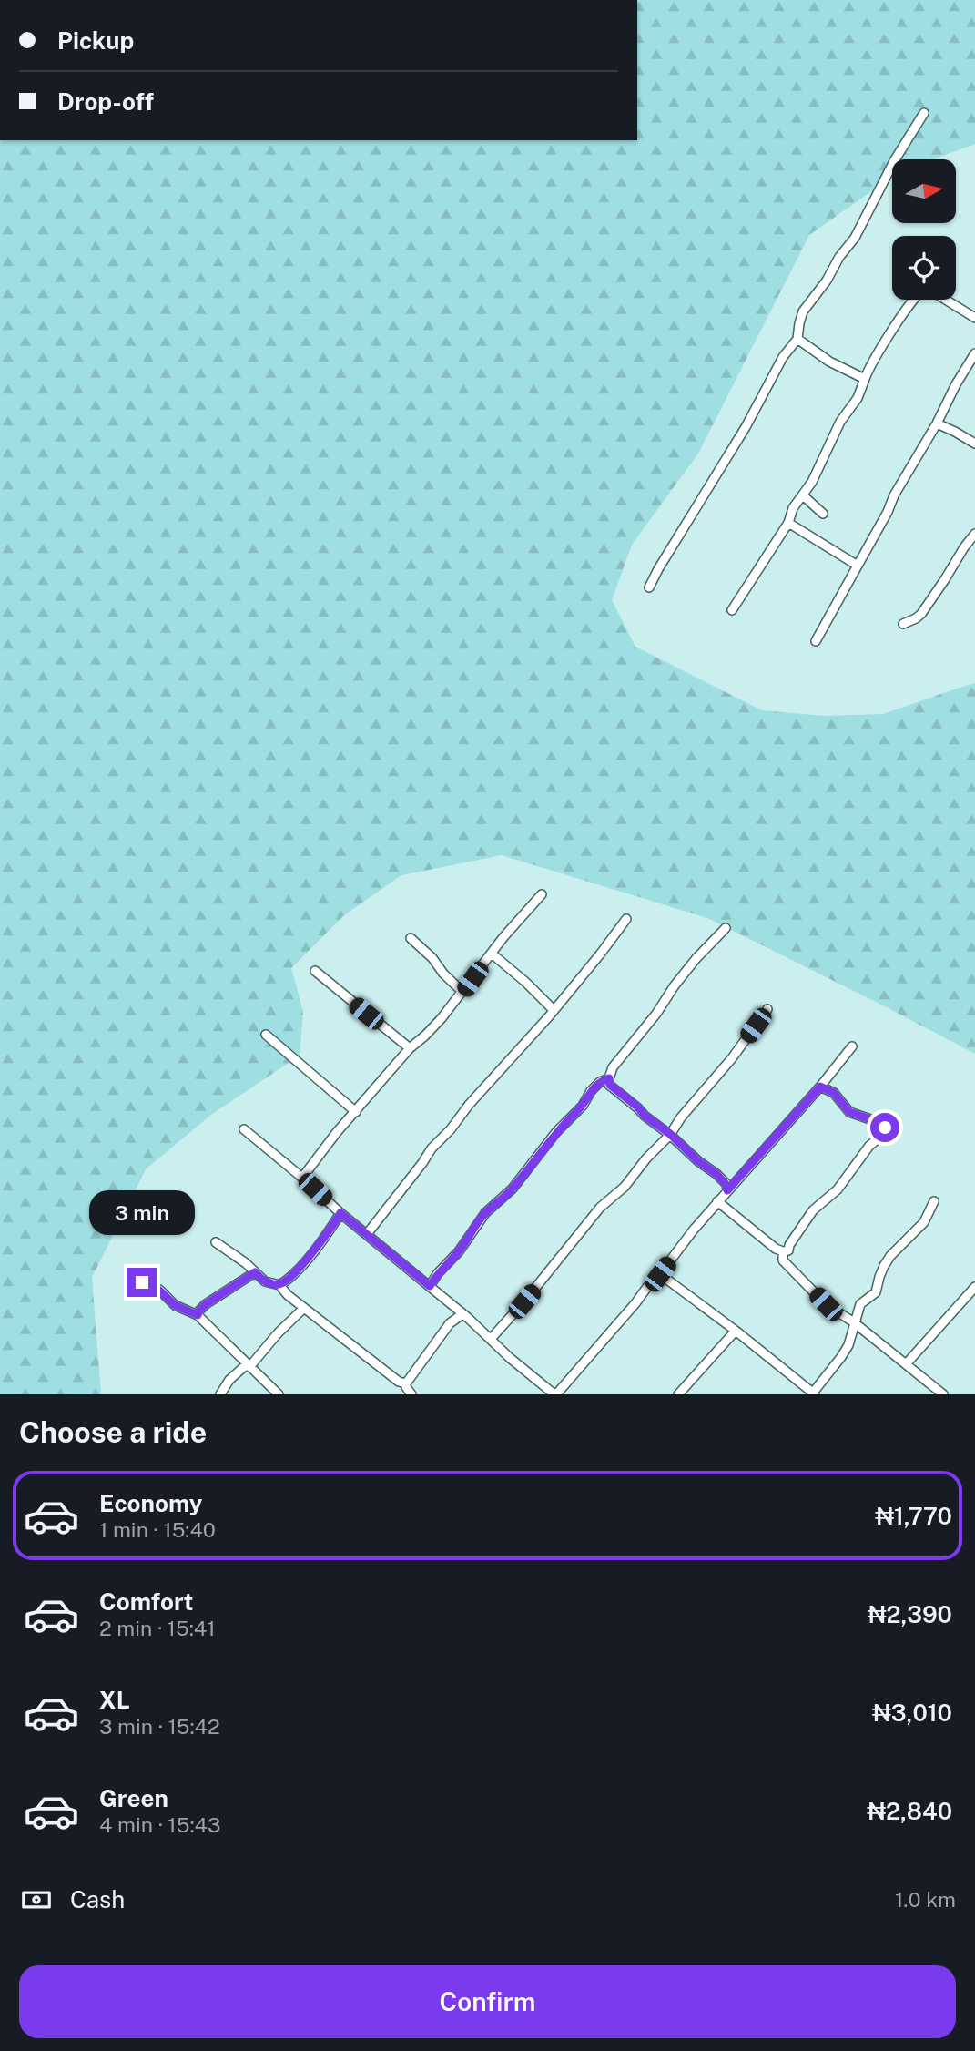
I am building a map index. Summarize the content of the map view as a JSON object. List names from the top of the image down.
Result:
{
  "north": "right",
  "page": {
    "banner": ["Pickup", "Drop-off"],
    "bubble": "3 min",
    "heading": "Choose a ride",
    "list": [
      {
        "name": "Economy",
        "note": "1 min · 15:40",
        "value": "₦1,770"
      },
      {
        "name": "Comfort",
        "note": "2 min · 15:41",
        "value": "₦2,390"
      },
      {
        "name": "XL",
        "note": "3 min · 15:42",
        "value": "₦3,010"
      },
      {
        "name": "Green",
        "note": "4 min · 15:43",
        "value": "₦2,840"
      }
    ],
    "pay": ["Cash", "1.0 km"],
    "buttons": "Confirm"
  }
}
